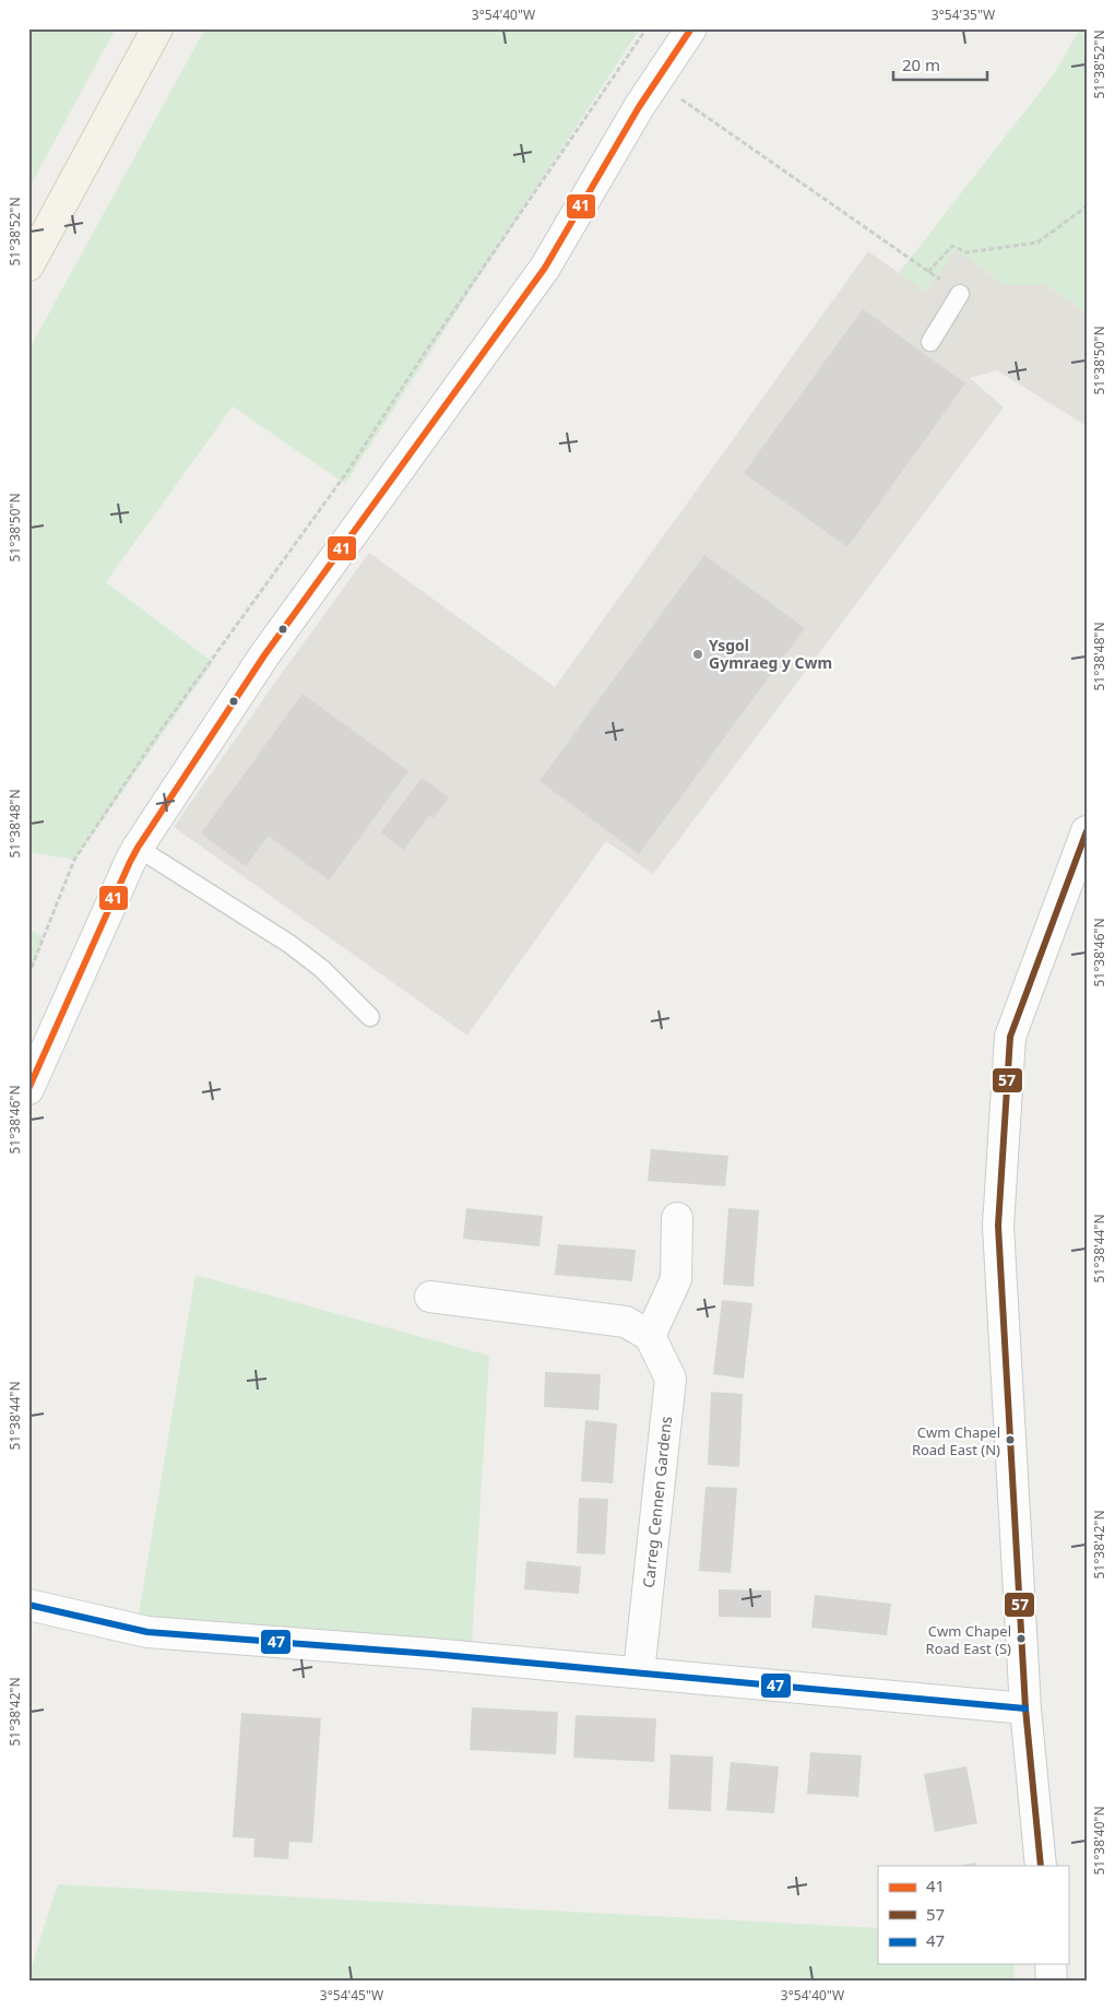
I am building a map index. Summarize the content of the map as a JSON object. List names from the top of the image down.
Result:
{
  "streets": {
    "street": ["Carreg Cennen Gardens"]
  },
  "places": ["Ysgol Gymraeg y Cwm", "Cwm Chapel Road East (N)", "Cwm Chapel Road East (S)"],
  "lines": ["transit line 41", "transit line 57", "transit line 47"],
  "legend": ["41", "57", "47"],
  "scale_bar": "20 m",
  "coordinates": [
    "3°54'40\"W",
    "3°54'35\"W",
    "51°38'52\"N",
    "51°38'50\"N",
    "51°38'48\"N",
    "51°38'46\"N",
    "51°38'44\"N",
    "51°38'42\"N",
    "51°38'40\"N",
    "3°54'45\"W"
  ]
}
